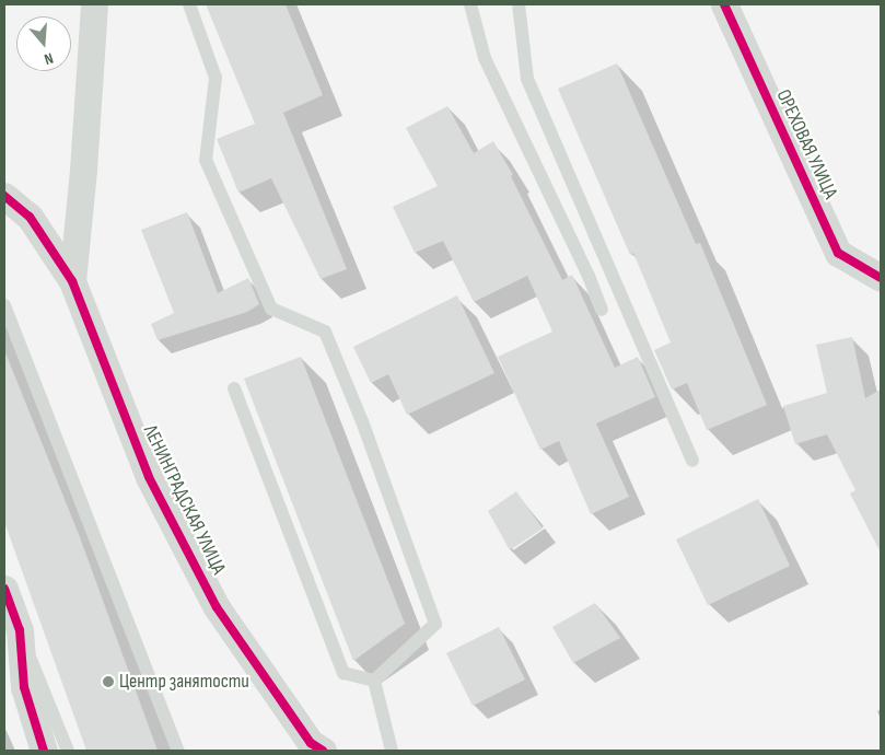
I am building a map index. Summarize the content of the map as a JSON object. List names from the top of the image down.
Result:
{
  "streets": {
    "street": ["ОРЕХОВАЯ УЛИЦА", "ЛЕНИНГРАДСКАЯ УЛИЦА"]
  },
  "places": ["Центр занятости"],
  "north": "bottom"
}
